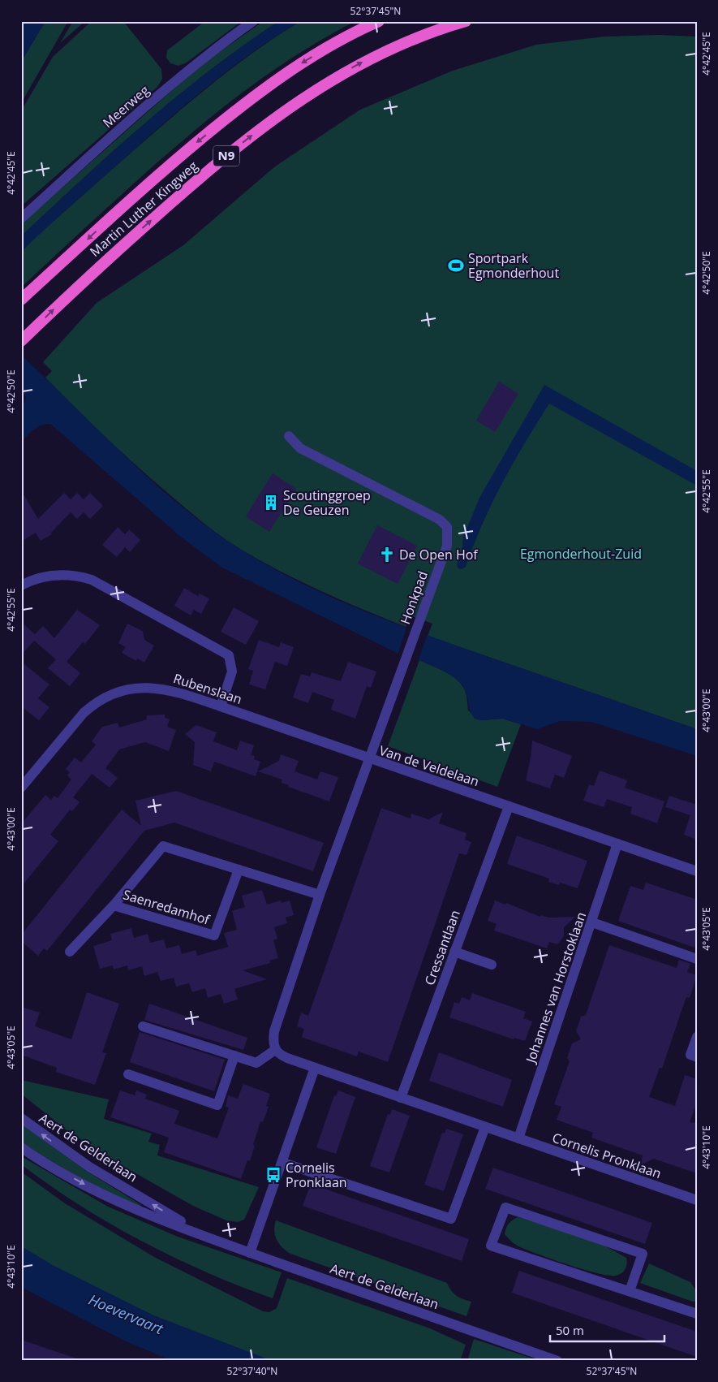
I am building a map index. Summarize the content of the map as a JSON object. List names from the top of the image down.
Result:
{
  "streets": {
    "highway": ["N9", "Martin Luther Kingweg"],
    "street": [
      "Meerweg",
      "Honkpad",
      "Rubenslaan",
      "Van de Veldelaan",
      "Saenredamhof",
      "Cressantlaan",
      "Johannes van Horstoklaan",
      "Aert de Gelderlaan",
      "Cornelis Pronklaan"
    ]
  },
  "crossings": [
    ["Honkpad", "Rubenslaan"],
    ["Honkpad", "Van de Veldelaan"],
    ["Rubenslaan", "Van de Veldelaan"],
    ["Van de Veldelaan", "Saenredamhof"],
    ["Van de Veldelaan", "Cressantlaan"],
    ["Van de Veldelaan", "Johannes van Horstoklaan"],
    ["Cressantlaan", "Cornelis Pronklaan"],
    ["Johannes van Horstoklaan", "Cornelis Pronklaan"]
  ],
  "water": ["Hoevervaart"],
  "parks": ["Egmonderhout-Zuid"],
  "places": {
    "sports": ["Sportpark Egmonderhout"],
    "building": ["Scoutinggroep De Geuzen"],
    "church": ["De Open Hof"],
    "bus stop": ["Cornelis Pronklaan"]
  },
  "scale_bar": "50 m",
  "coordinates": [
    "52°37'45\"N",
    "4°42'45\"E",
    "4°42'50\"E",
    "4°42'55\"E",
    "4°43'00\"E",
    "4°43'05\"E",
    "4°43'10\"E",
    "52°37'40\"N"
  ]
}
